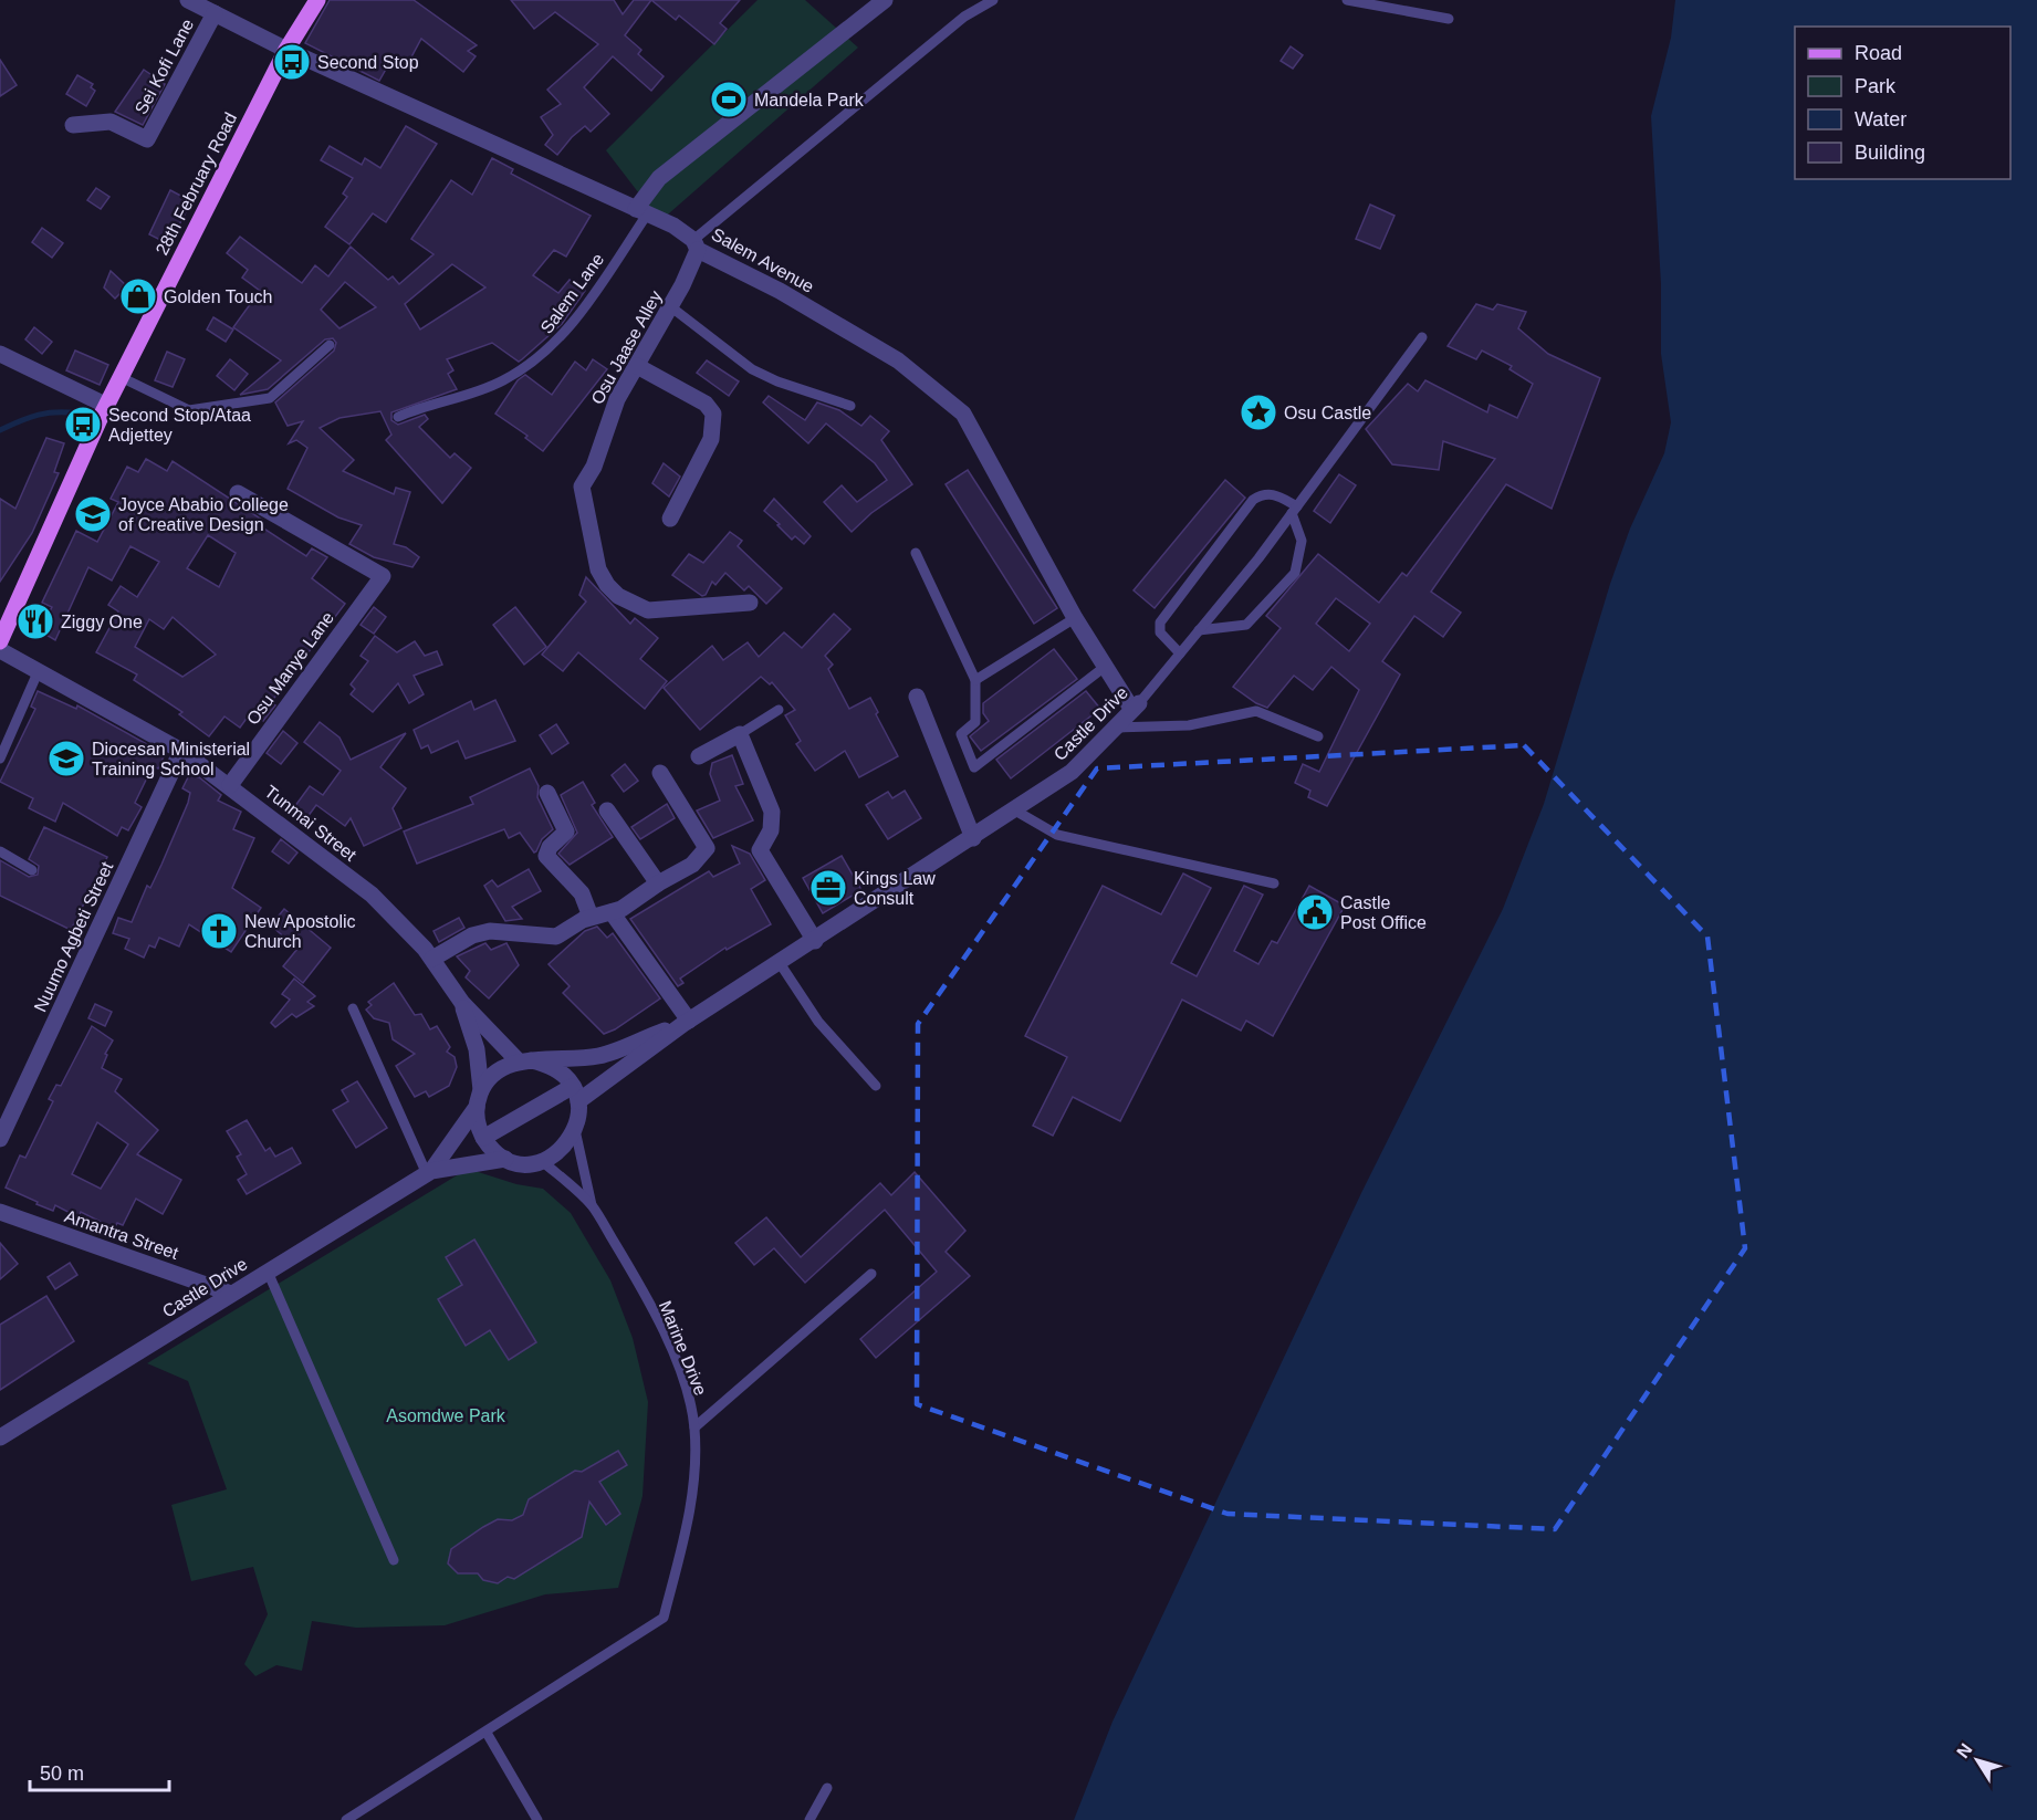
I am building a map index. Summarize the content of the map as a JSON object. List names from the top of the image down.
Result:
{
  "streets": {
    "main road": ["28th February Road"],
    "street": [
      "Sei Kofi Lane",
      "Salem Avenue",
      "Osu Jaase Alley",
      "Osu Manye Lane",
      "Castle Drive",
      "Tunmai Street",
      "Nuumo Agbeti Street",
      "Amantra Street"
    ],
    "lane": ["Salem Lane", "Marine Drive"]
  },
  "crossings": [
    ["Sei Kofi Lane", "Salem Avenue"],
    ["28th February Road", "Salem Avenue"],
    ["Salem Avenue", "Salem Lane"],
    ["Salem Avenue", "Osu Jaase Alley"],
    ["Salem Avenue", "Castle Drive"],
    ["Osu Manye Lane", "Tunmai Street"],
    ["Castle Drive", "Tunmai Street"],
    ["Castle Drive", "Amantra Street"],
    ["Castle Drive", "Marine Drive"],
    ["Tunmai Street", "Nuumo Agbeti Street"]
  ],
  "parks": ["Asomdwe Park"],
  "places": {
    "bus stop": ["Second Stop", "Second Stop/Ataa Adjettey"],
    "sports": ["Mandela Park"],
    "shop": ["Golden Touch"],
    "place": ["Osu Castle"],
    "school or university": ["Joyce Ababio College of Creative Design", "Diocesan Ministerial Training School"],
    "restaurant": ["Ziggy One"],
    "office": ["Kings Law Consult"],
    "public building": ["Castle Post Office"],
    "church": ["New Apostolic Church"]
  },
  "legend": [
    "Road",
    "Park",
    "Water",
    "Building"
  ],
  "scale_bar": "50 m",
  "north": "top left"
}
